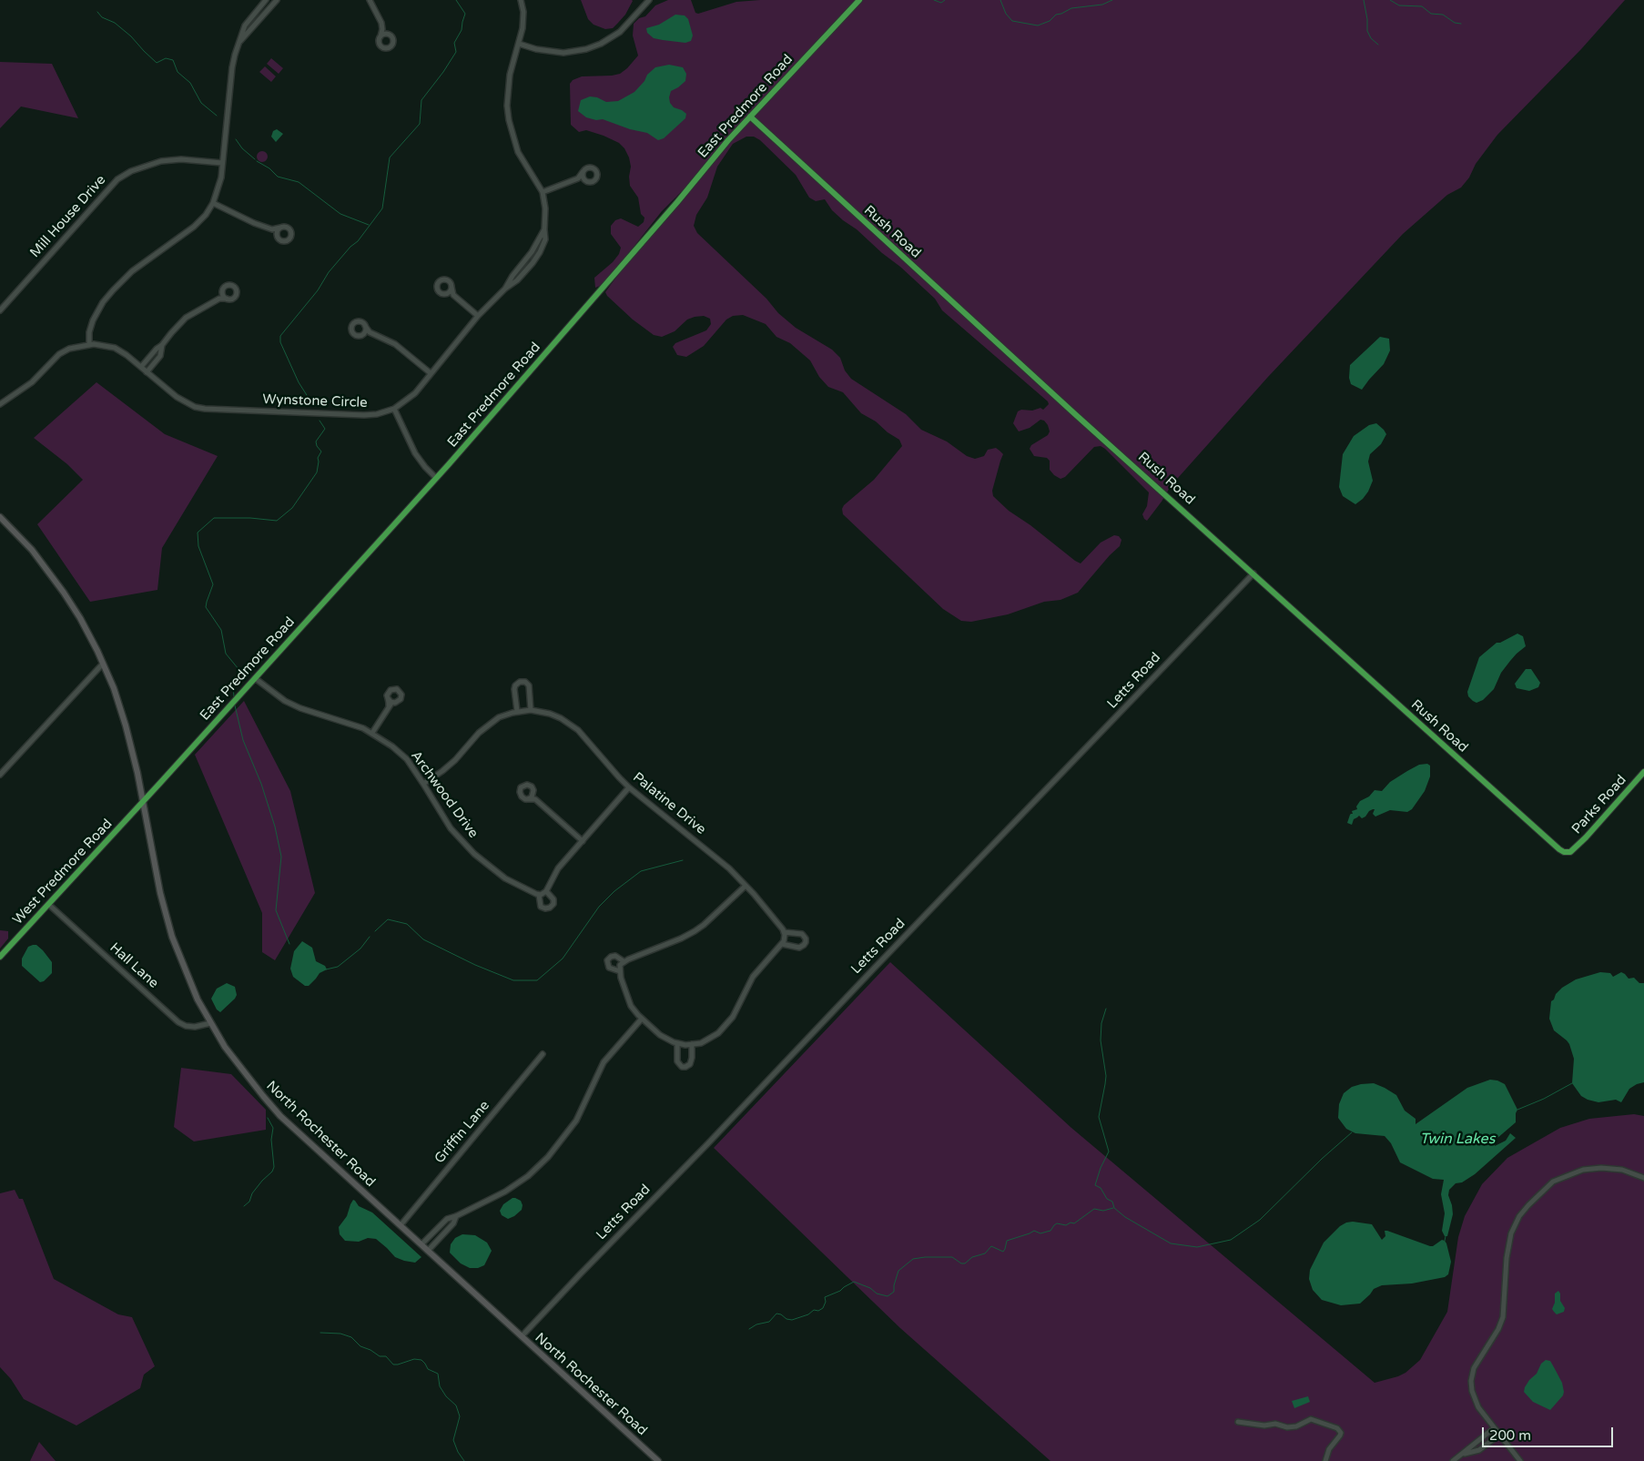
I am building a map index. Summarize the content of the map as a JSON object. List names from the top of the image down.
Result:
{
  "streets": {
    "main road": ["North Rochester Road"],
    "street": [
      "East Predmore Road",
      "Mill House Drive",
      "Rush Road",
      "Wynstone Circle",
      "Letts Road",
      "Archwood Drive",
      "Palatine Drive",
      "Parks Road",
      "West Predmore Road",
      "Hall Lane",
      "Griffin Lane"
    ]
  },
  "crossings": [
    ["East Predmore Road", "Rush Road"],
    ["East Predmore Road", "Archwood Drive"],
    ["East Predmore Road", "West Predmore Road"],
    ["East Predmore Road", "North Rochester Road"],
    ["Rush Road", "Letts Road"],
    ["Rush Road", "Parks Road"],
    ["Letts Road", "North Rochester Road"],
    ["Archwood Drive", "Palatine Drive"],
    ["West Predmore Road", "Hall Lane"],
    ["West Predmore Road", "North Rochester Road"],
    ["Hall Lane", "North Rochester Road"],
    ["Griffin Lane", "North Rochester Road"]
  ],
  "water": ["Twin Lakes"],
  "scale_bar": "200 m"
}
